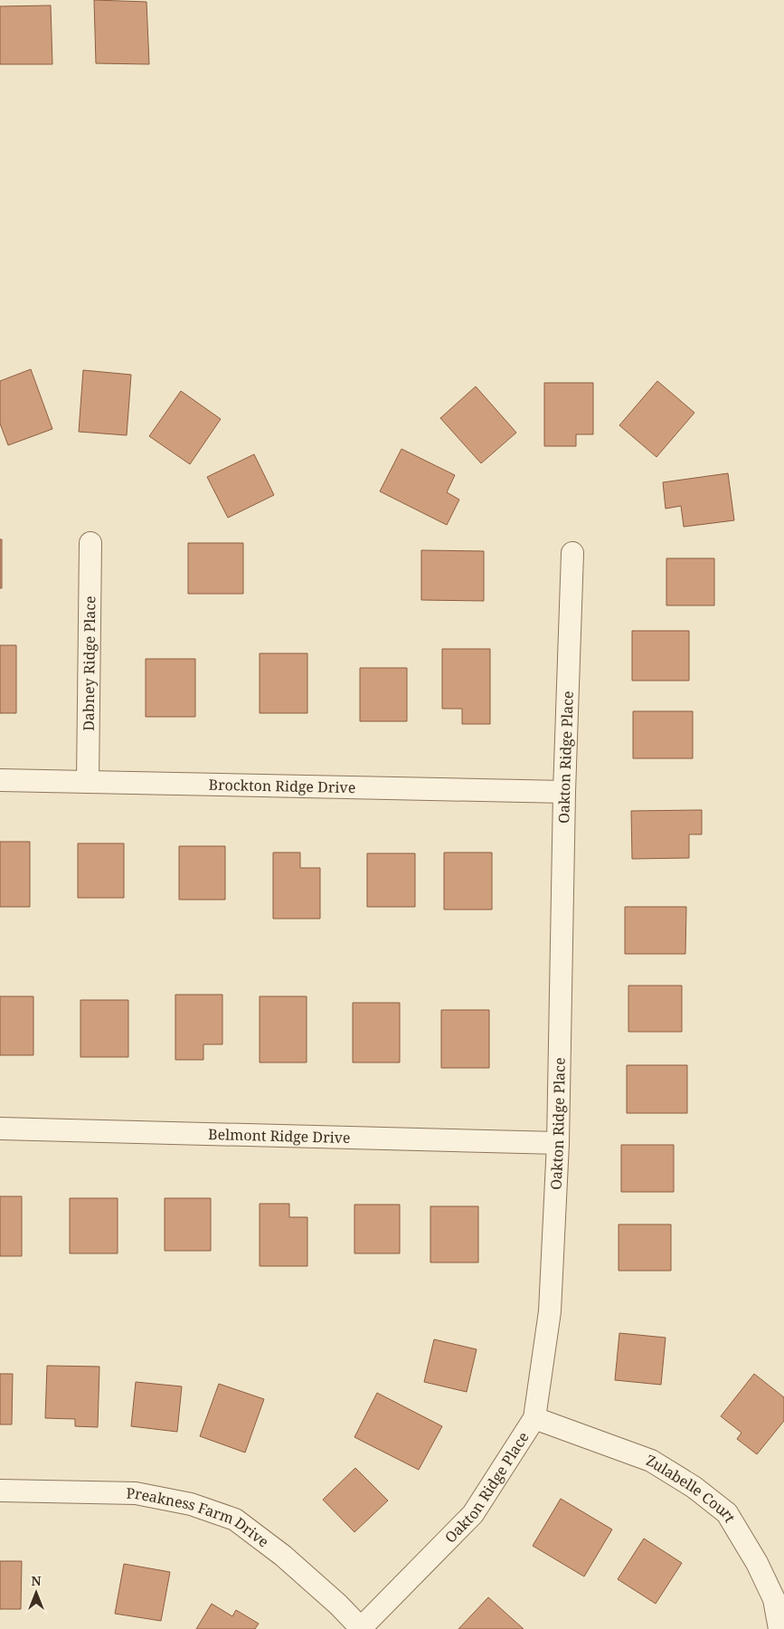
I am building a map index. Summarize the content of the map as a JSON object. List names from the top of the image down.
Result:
{
  "streets": {
    "street": [
      "Dabney Ridge Place",
      "Oakton Ridge Place",
      "Brockton Ridge Drive",
      "Belmont Ridge Drive",
      "Zulabelle Court",
      "Preakness Farm Drive"
    ]
  },
  "crossings": [
    ["Dabney Ridge Place", "Brockton Ridge Drive"],
    ["Oakton Ridge Place", "Brockton Ridge Drive"],
    ["Oakton Ridge Place", "Belmont Ridge Drive"],
    ["Oakton Ridge Place", "Zulabelle Court"],
    ["Oakton Ridge Place", "Preakness Farm Drive"]
  ],
  "north": "top"
}
